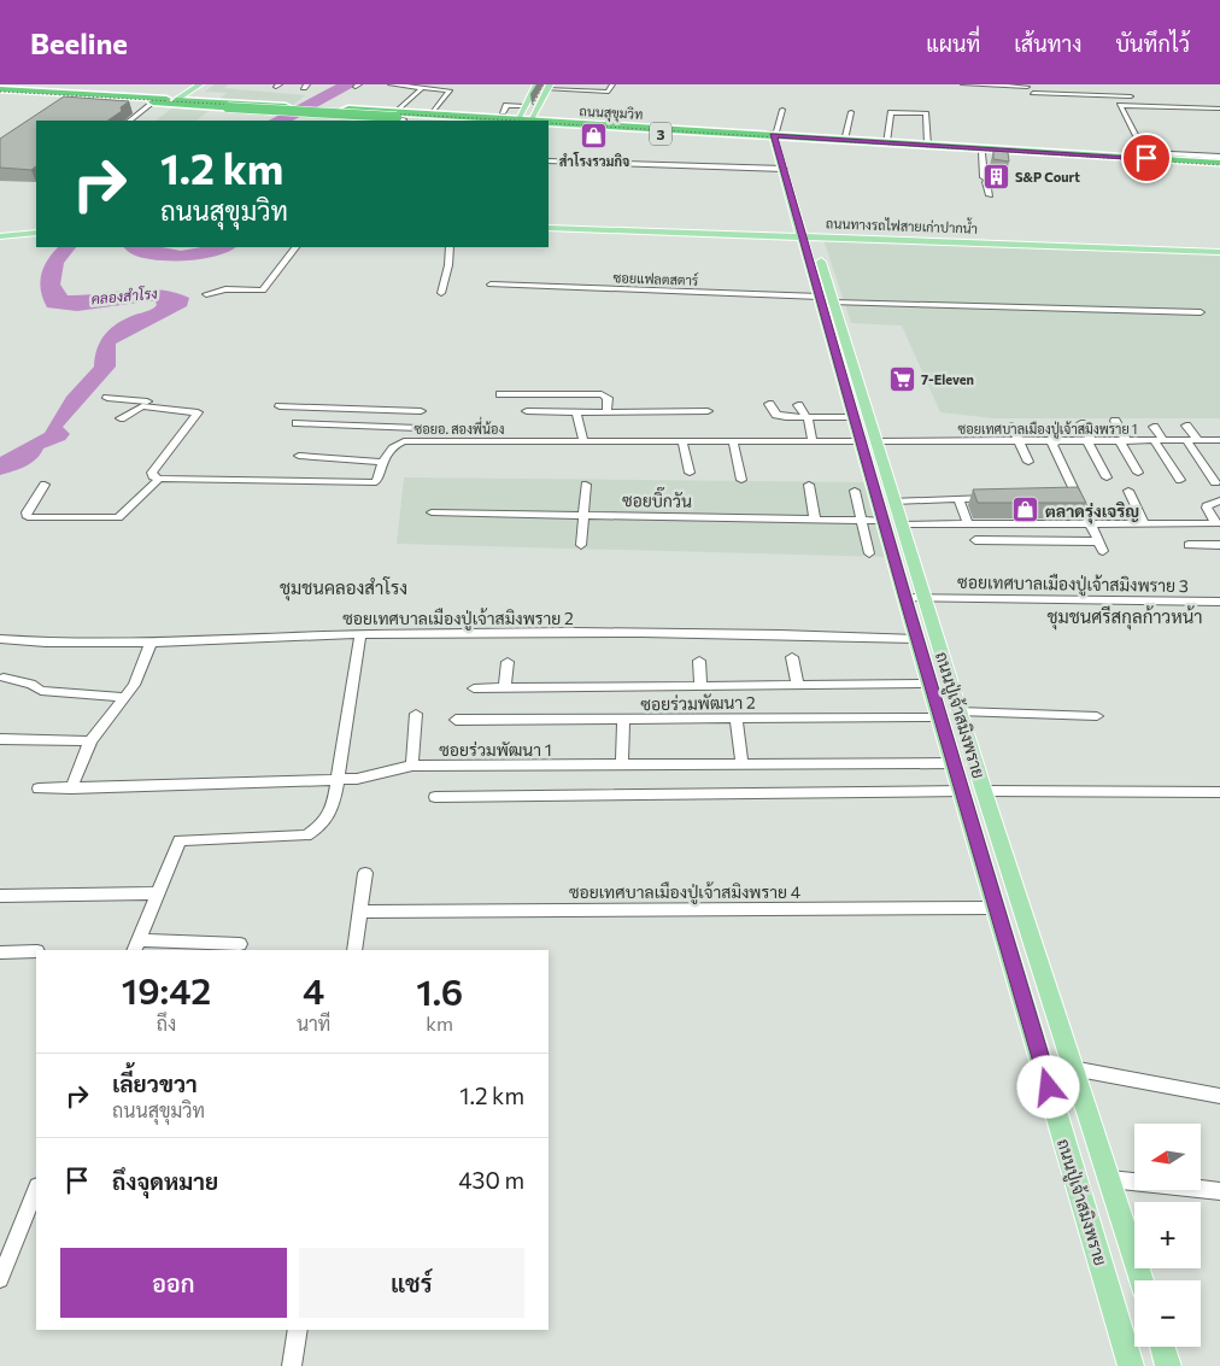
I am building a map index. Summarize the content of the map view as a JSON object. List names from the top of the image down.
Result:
{
  "streets": {
    "highway": ["ถนนสุขุมวิท", "3"],
    "main road": ["ถนนทางรถไฟสายเก่าปากน้ำ", "ถนนปู่เจ้าสมิงพราย"],
    "street": [
      "ซอยแฟลตสตาร์",
      "ซอยอ. สองพี่น้อง",
      "ซอยเทศบาลเมืองปู่เจ้าสมิงพราย 1",
      "ซอยบิ๊กวัน",
      "ซอยเทศบาลเมืองปู่เจ้าสมิงพราย 3",
      "ซอยเทศบาลเมืองปู่เจ้าสมิงพราย 2",
      "ซอยร่วมพัฒนา 2",
      "ซอยร่วมพัฒนา 1",
      "ซอยเทศบาลเมืองปู่เจ้าสมิงพราย 4"
    ]
  },
  "crossings": [
    ["ถนนสุขุมวิท", "ถนนปู่เจ้าสมิงพราย"],
    ["ถนนทางรถไฟสายเก่าปากน้ำ", "ถนนปู่เจ้าสมิงพราย"],
    ["ซอยแฟลตสตาร์", "ถนนปู่เจ้าสมิงพราย"],
    ["ซอยอ. สองพี่น้อง", "ซอยเทศบาลเมืองปู่เจ้าสมิงพราย 1"],
    ["ซอยอ. สองพี่น้อง", "ถนนปู่เจ้าสมิงพราย"],
    ["ซอยเทศบาลเมืองปู่เจ้าสมิงพราย 1", "ถนนปู่เจ้าสมิงพราย"],
    ["ซอยบิ๊กวัน", "ถนนปู่เจ้าสมิงพราย"],
    ["ซอยเทศบาลเมืองปู่เจ้าสมิงพราย 3", "ถนนปู่เจ้าสมิงพราย"],
    ["ซอยเทศบาลเมืองปู่เจ้าสมิงพราย 2", "ถนนปู่เจ้าสมิงพราย"],
    ["ซอยร่วมพัฒนา 2", "ถนนปู่เจ้าสมิงพราย"],
    ["ถนนปู่เจ้าสมิงพราย", "ซอยร่วมพัฒนา 1"],
    ["ถนนปู่เจ้าสมิงพราย", "ซอยเทศบาลเมืองปู่เจ้าสมิงพราย 4"]
  ],
  "districts": ["ชุมชนคลองสำโรง", "ชุมชนศรีสกุลก้าวหน้า"],
  "water": ["คลองสำโรง"],
  "places": {
    "shop": ["สำโรงรวมกิจ", "ตลาดรุ่งเจริญ"],
    "building": ["S&P Court"],
    "supermarket": ["7-Eleven"]
  },
  "north": "left",
  "page": {
    "header": "Beeline",
    "nav": ["แผนที่", "เส้นทาง", "บันทึกไว้"],
    "turn": ["1.2 km", "ถนนสุขุมวิท"],
    "eta": [
      "19:42",
      "ถึง",
      "4",
      "นาที",
      "1.6",
      "km"
    ],
    "list": [
      {
        "name": "เลี้ยวขวา",
        "note": "ถนนสุขุมวิท",
        "value": "1.2 km"
      },
      {
        "name": "ถึงจุดหมาย",
        "value": "430 m"
      }
    ],
    "map_buttons": ["+", "−"],
    "buttons": ["ออก", "แชร์"]
  }
}
